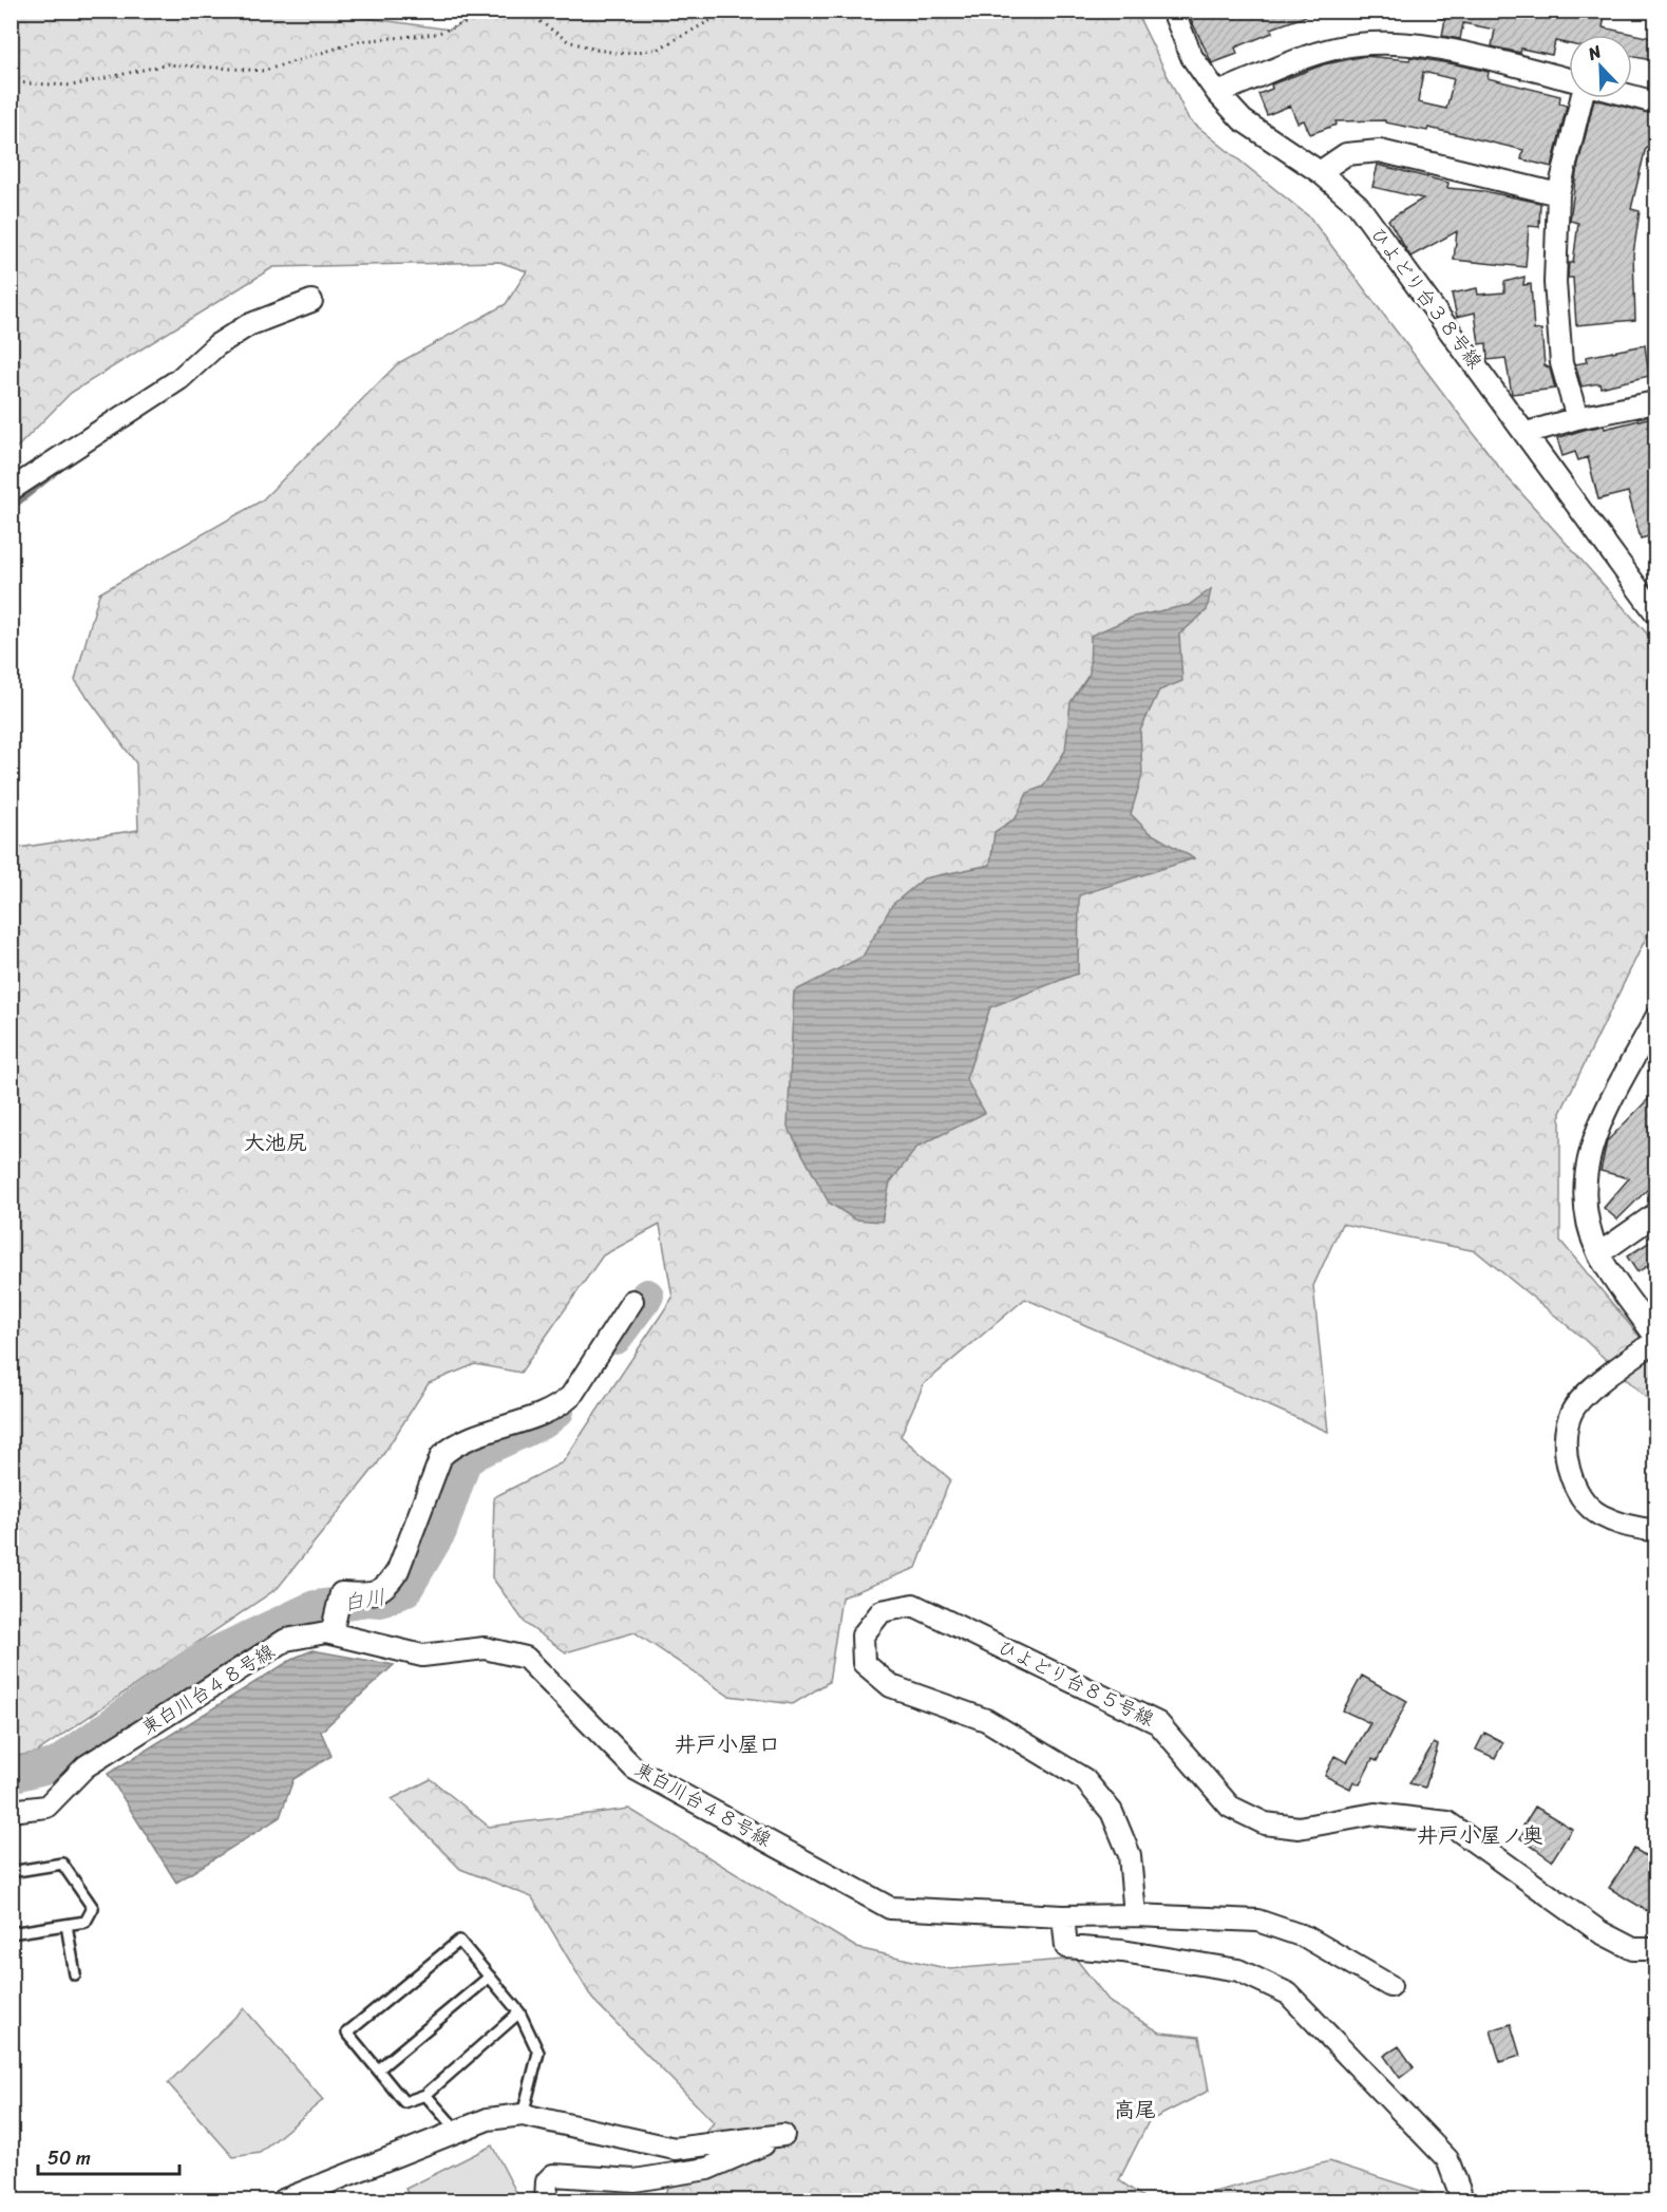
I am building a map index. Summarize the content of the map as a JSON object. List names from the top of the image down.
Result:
{
  "streets": {
    "street": ["ひよどり台３８号線", "ひよどり台８５号線", "東白川台４８号線"]
  },
  "crossings": [
    ["ひよどり台８５号線", "東白川台４８号線"]
  ],
  "districts": [
    "大池尻",
    "井戸小屋口",
    "井戸小屋ノ奥",
    "高尾"
  ],
  "water": ["白川"],
  "scale_bar": "50 m",
  "north": "top left"
}
